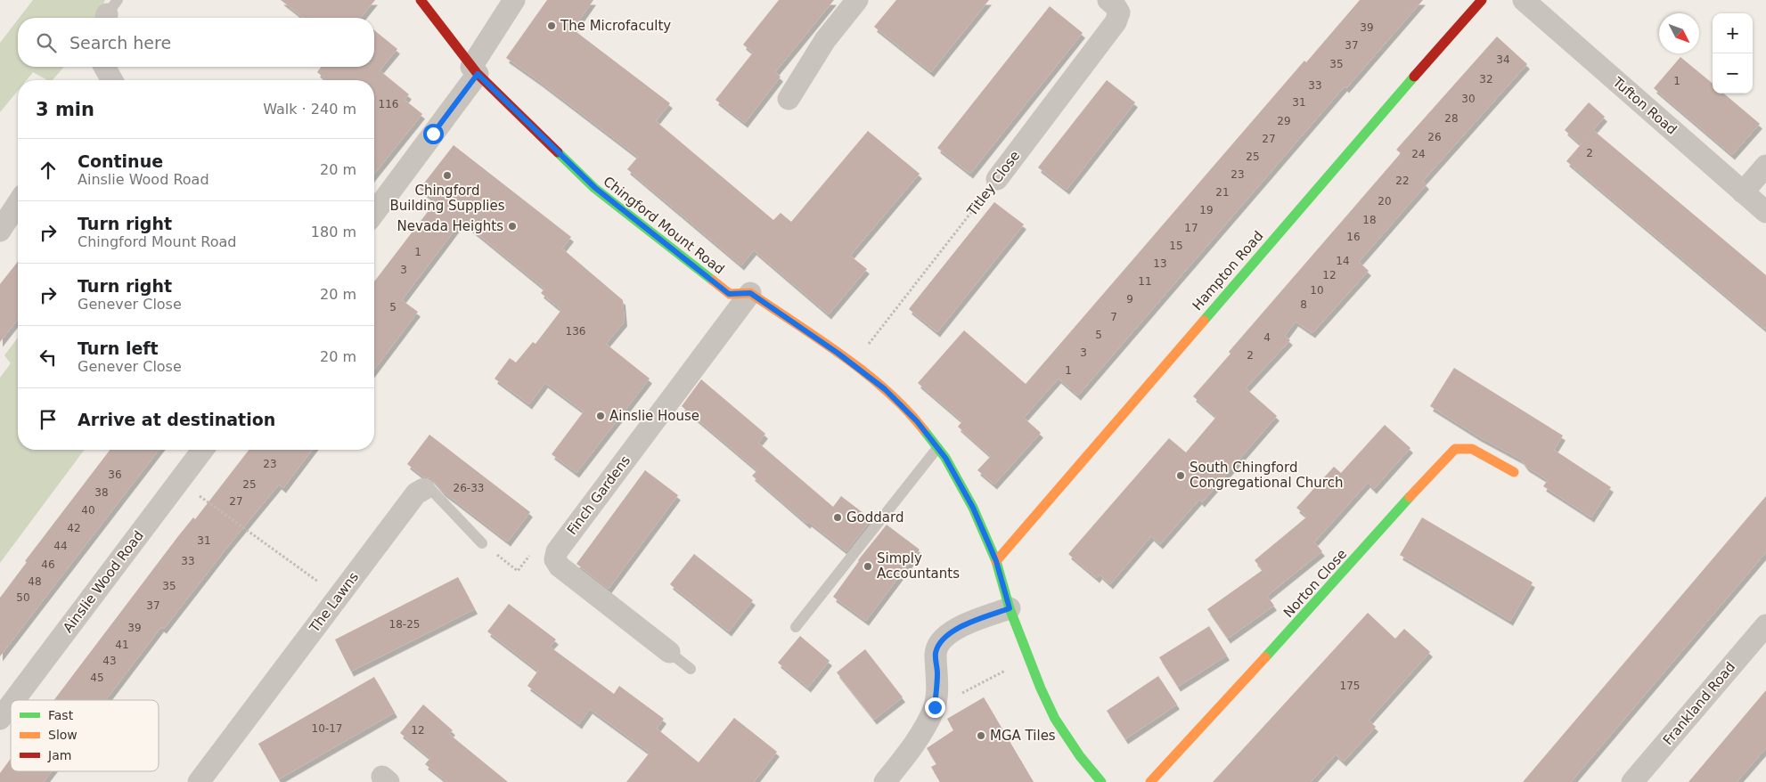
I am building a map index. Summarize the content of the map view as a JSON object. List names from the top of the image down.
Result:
{
  "streets": {
    "street": [
      "Tufton Road",
      "Titley Close",
      "Chingford Mount Road",
      "Hampton Road",
      "Finch Gardens",
      "Ainslie Wood Road",
      "Norton Close",
      "The Lawns",
      "Frankland Road"
    ]
  },
  "crossings": [
    ["Chingford Mount Road", "Finch Gardens"]
  ],
  "places": [
    "The Microfaculty",
    "Chingford Building Supplies",
    "Nevada Heights",
    "Ainslie House",
    "South Chingford Congregational Church",
    "Goddard",
    "Simply Accountants",
    "MGA Tiles"
  ],
  "house_numbers": [
    "39",
    "37",
    "34",
    "35",
    "32",
    "1",
    "33",
    "30",
    "31",
    "116",
    "28",
    "29",
    "26",
    "27",
    "2",
    "24",
    "25",
    "23",
    "22",
    "21",
    "20",
    "19",
    "18",
    "17",
    "16",
    "15",
    "1",
    "14",
    "13",
    "3",
    "12",
    "11",
    "10",
    "9",
    "8",
    "5",
    "7",
    "136",
    "5",
    "4",
    "3",
    "2",
    "1",
    "23",
    "36",
    "25",
    "26-33",
    "38",
    "27",
    "40",
    "42",
    "31",
    "44",
    "33",
    "46",
    "48",
    "35",
    "50",
    "37",
    "18-25",
    "39",
    "41",
    "43",
    "45",
    "175",
    "10-17",
    "12"
  ],
  "legend": ["Fast", "Slow", "Jam"],
  "north": "bottom right",
  "page": {
    "map_buttons": ["+", "−"],
    "search": "Search here",
    "heading": ["3 min", "Walk · 240 m"],
    "list": [
      ["Continue", "Ainslie Wood Road", "20 m"],
      ["Turn right", "Chingford Mount Road", "180 m"],
      ["Turn right", "Genever Close", "20 m"],
      ["Turn left", "Genever Close", "20 m"],
      "Arrive at destination"
    ]
  }
}
